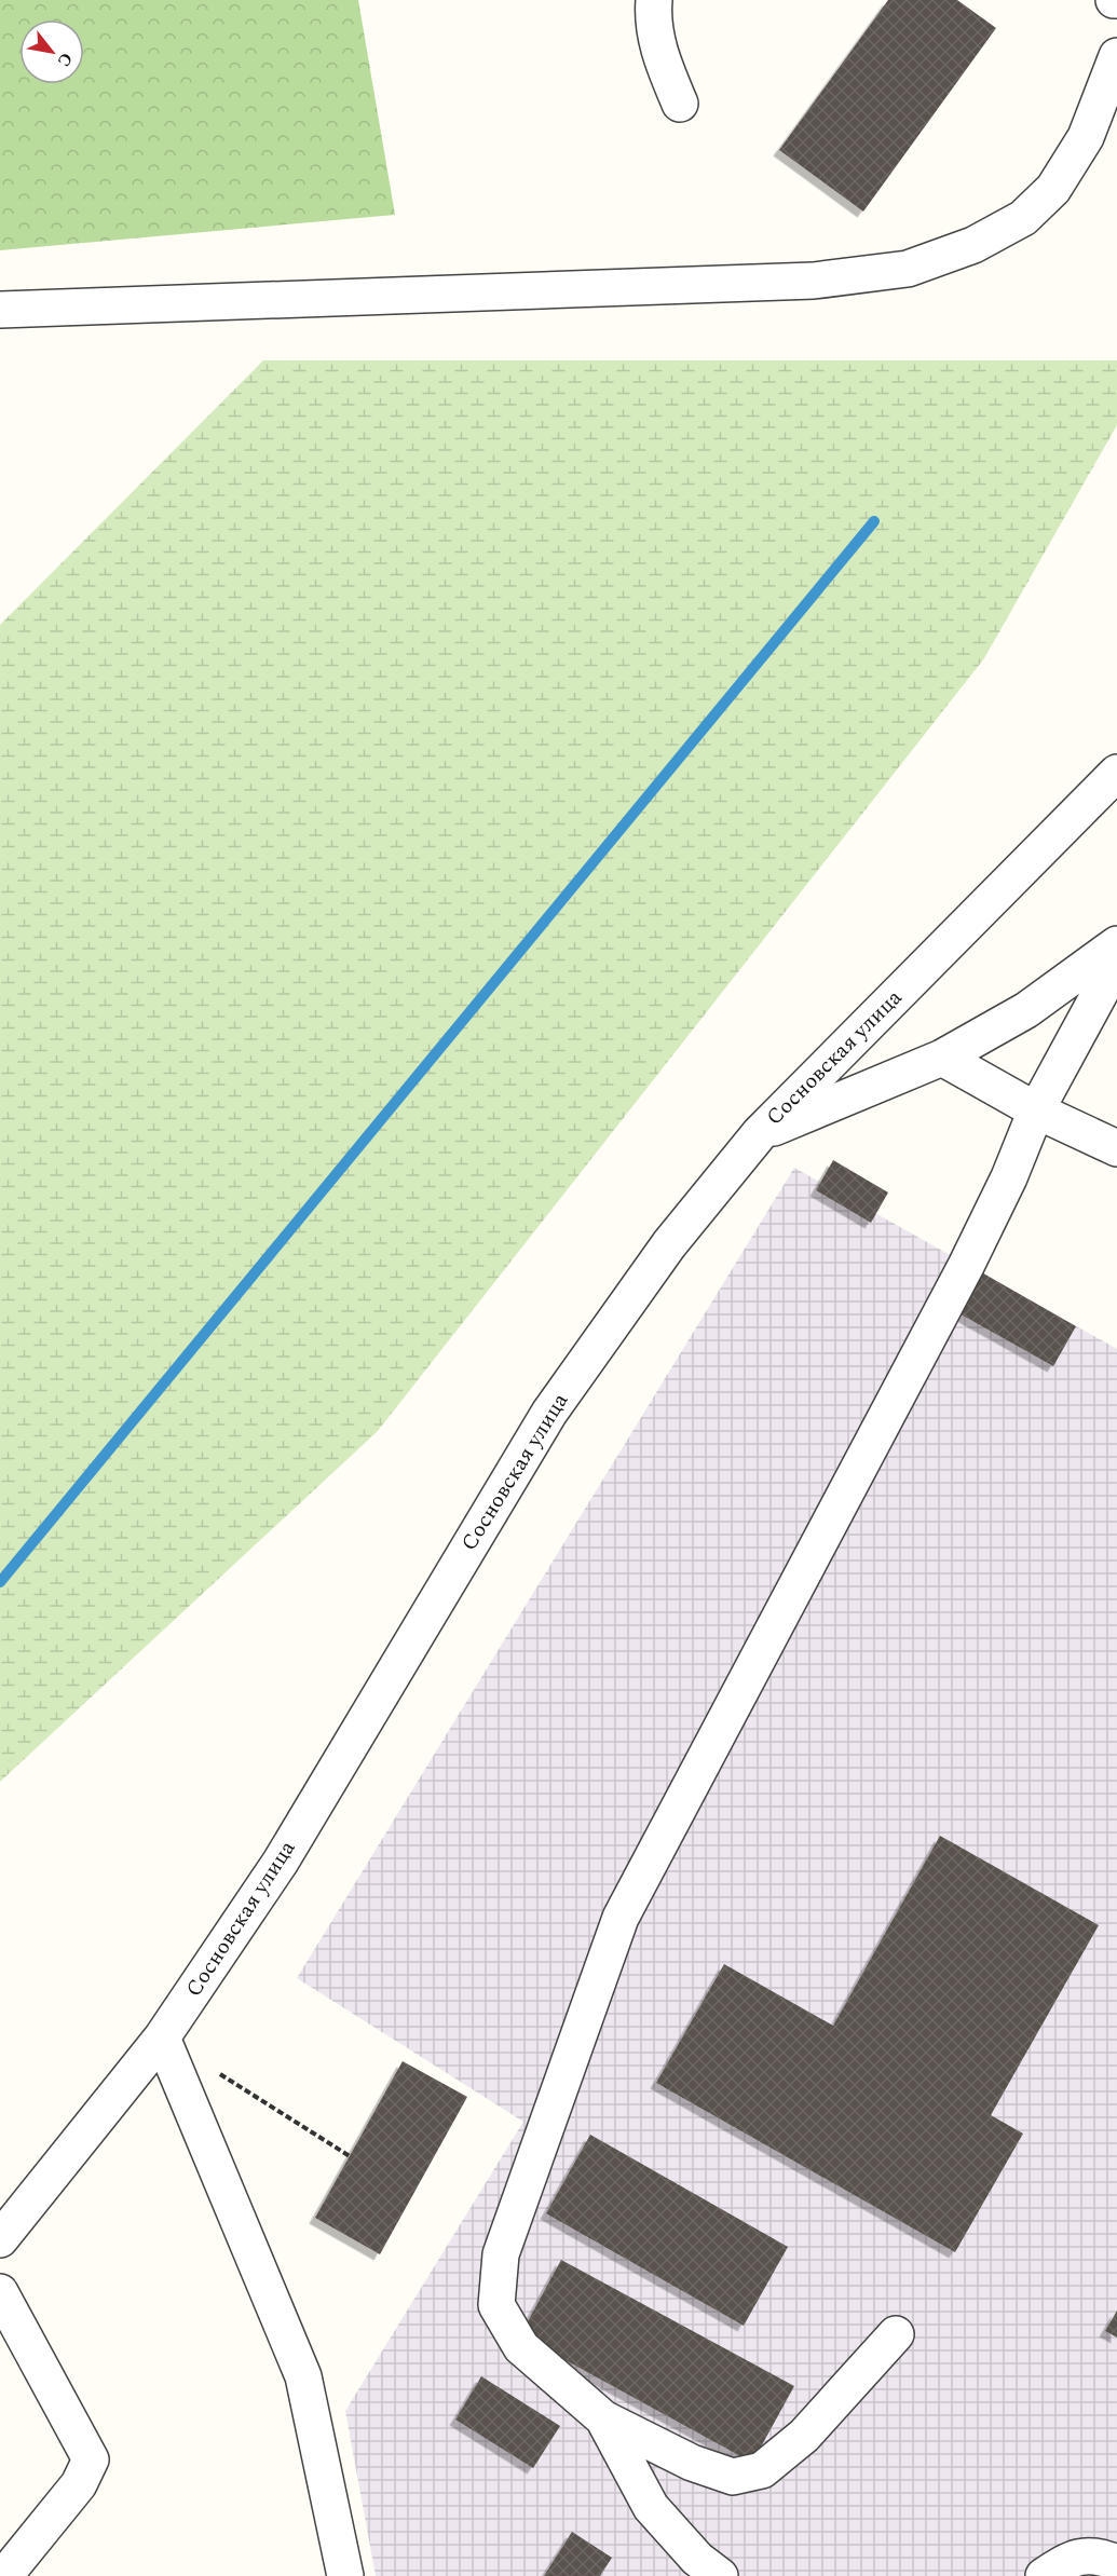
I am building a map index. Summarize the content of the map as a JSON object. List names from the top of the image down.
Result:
{
  "streets": {
    "street": ["Сосновская улица"]
  },
  "north": "bottom right"
}
